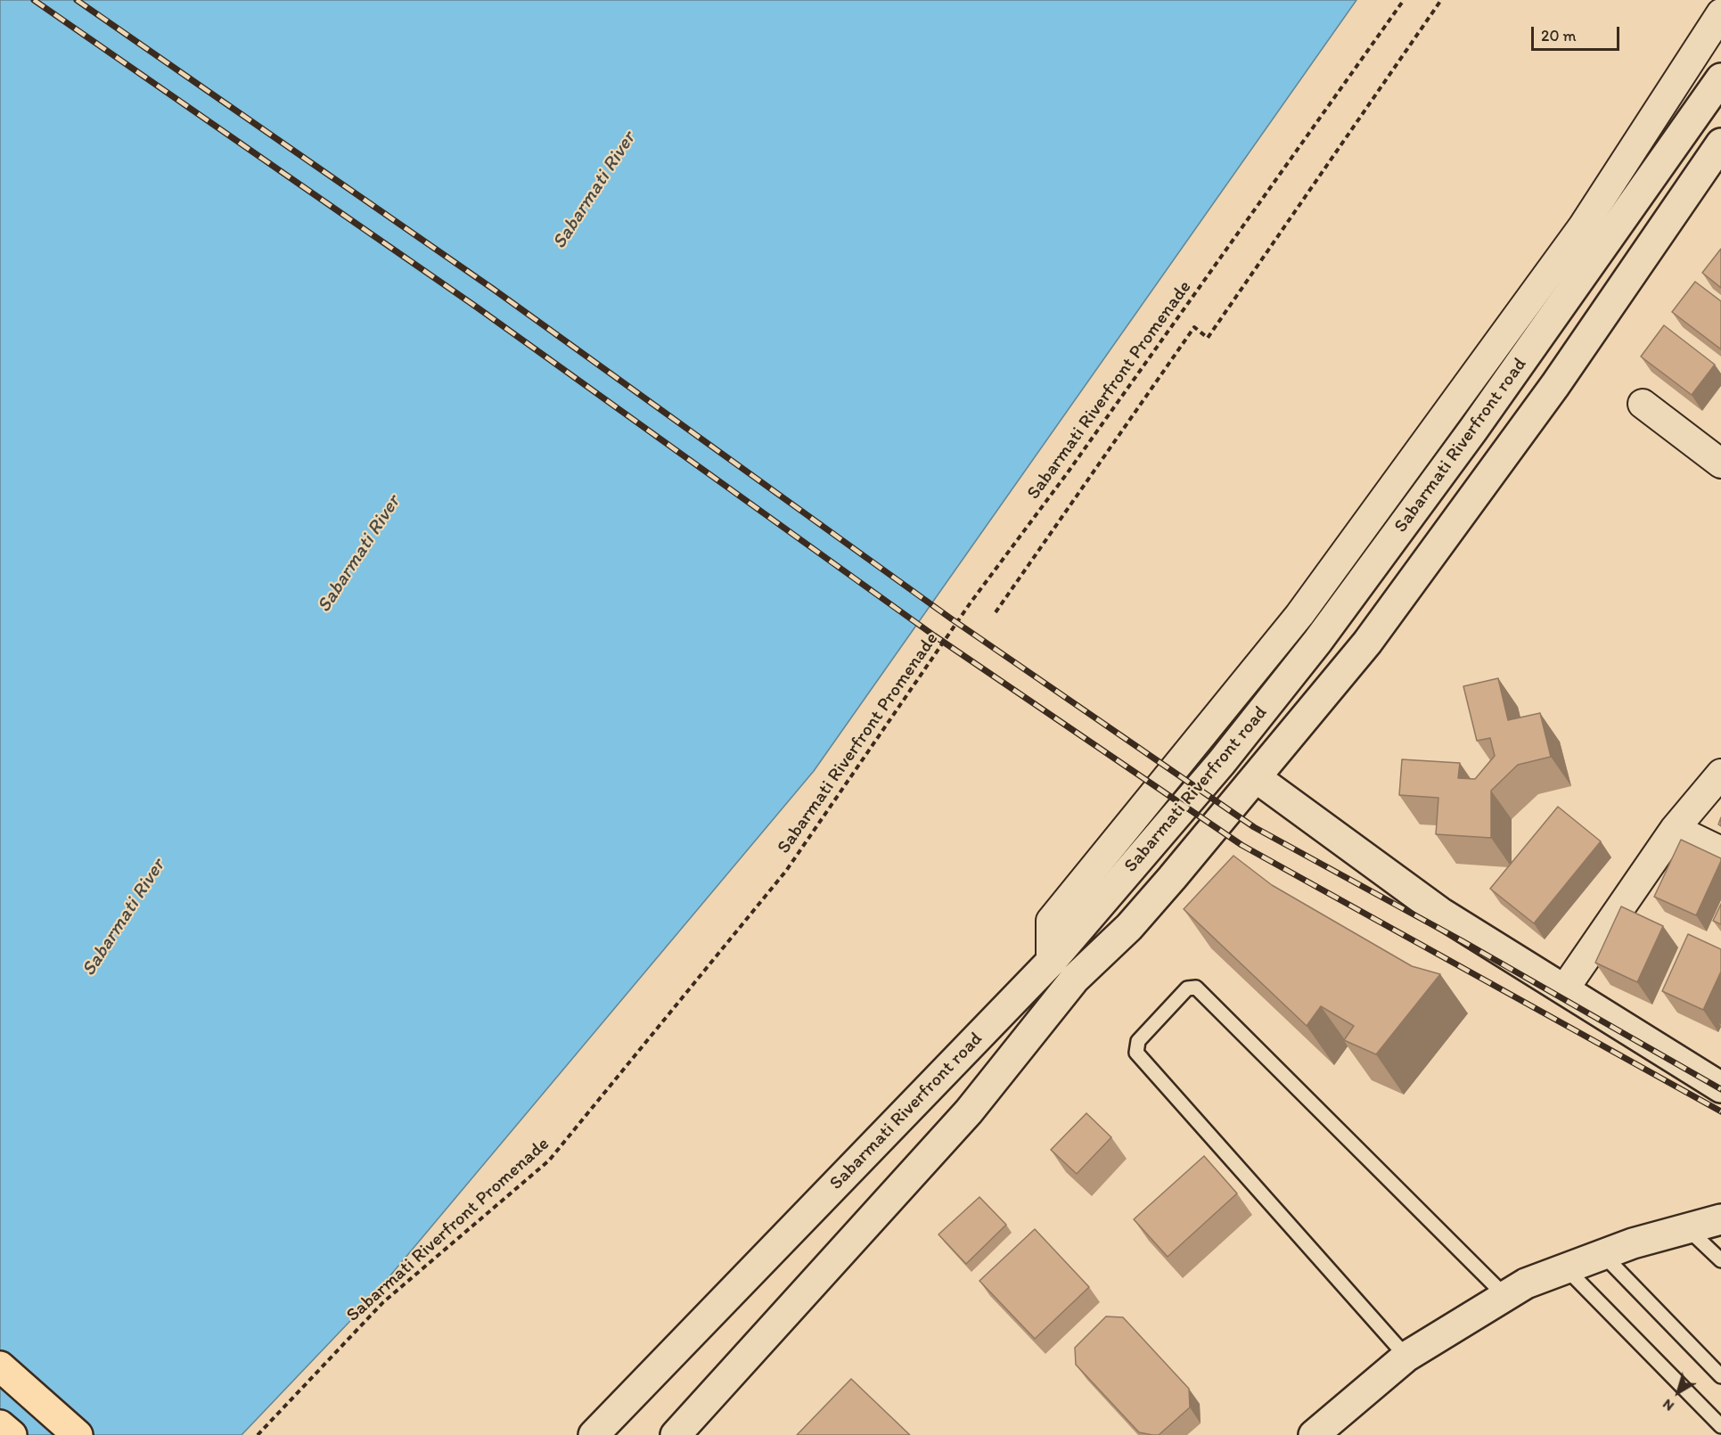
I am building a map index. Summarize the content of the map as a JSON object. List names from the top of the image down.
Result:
{
  "streets": {
    "street": ["Sabarmati Riverfront road"],
    "path": ["Sabarmati Riverfront Promenade"]
  },
  "water": ["Sabarmati River"],
  "scale_bar": "20 m",
  "north": "bottom left"
}
